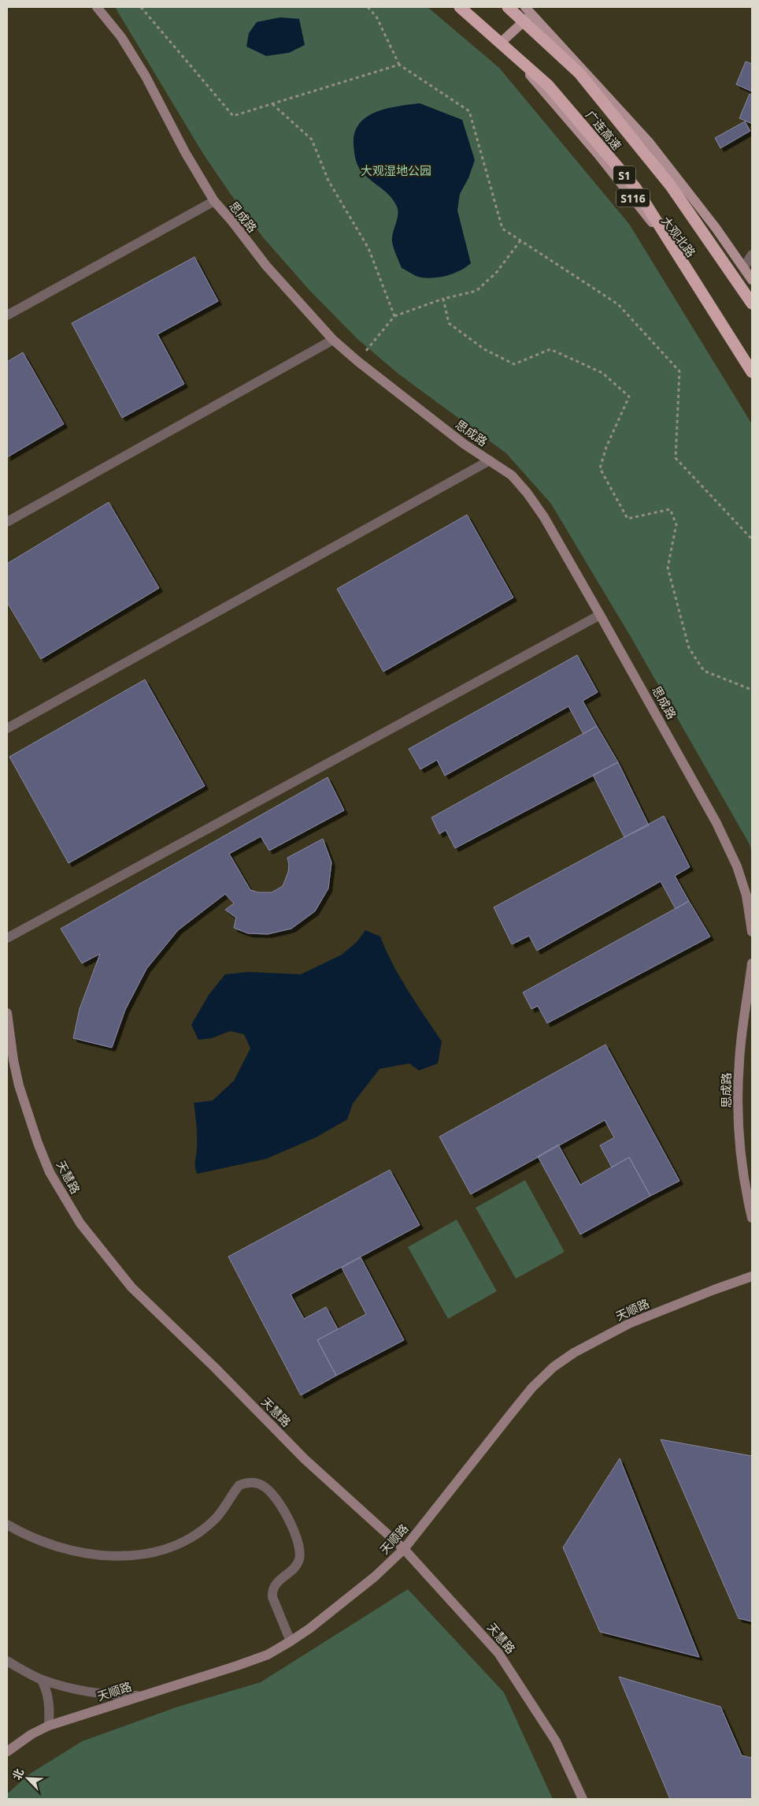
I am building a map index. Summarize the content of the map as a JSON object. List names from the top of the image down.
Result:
{
  "streets": {
    "highway": ["广连高速", "S1"],
    "main road": ["S116", "大观北路"],
    "street": ["思成路", "天慧路", "天顺路"]
  },
  "crossings": [
    ["广连高速", "大观北路"],
    ["天慧路", "天顺路"]
  ],
  "parks": ["大观湿地公园"],
  "north": "top left"
}
